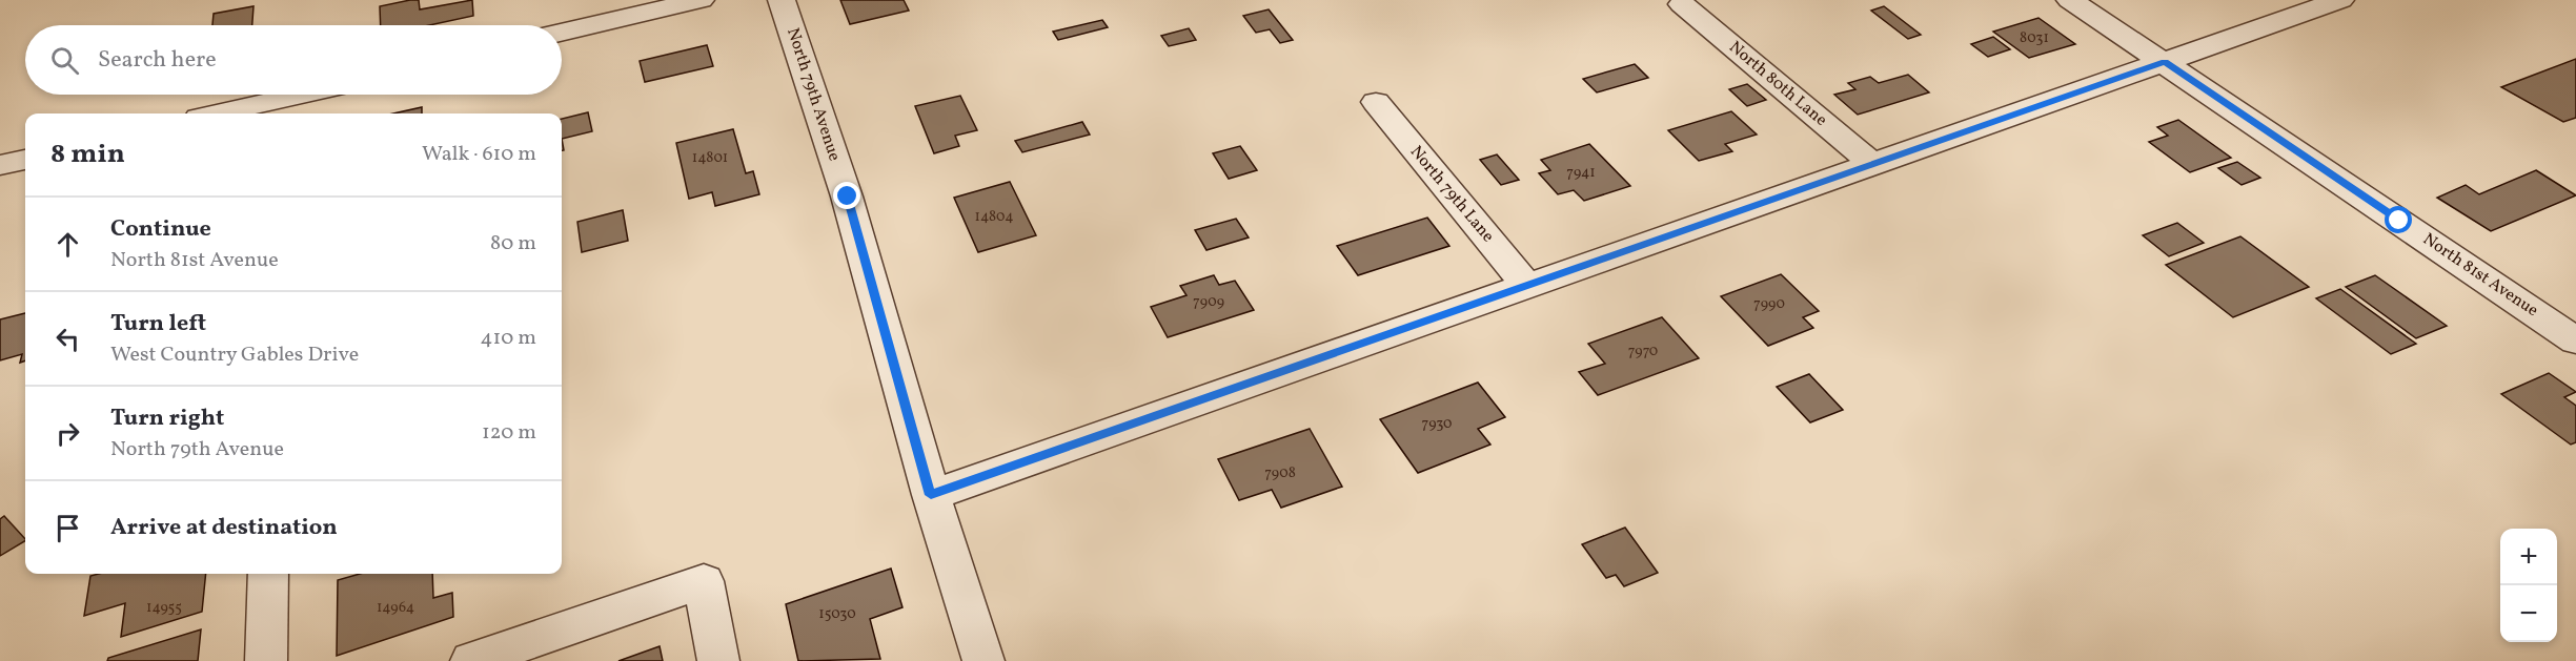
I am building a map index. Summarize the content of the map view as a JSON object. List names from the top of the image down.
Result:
{
  "streets": {
    "street": [
      "North 80th Lane",
      "North 79th Avenue",
      "North 79th Lane",
      "North 81st Avenue"
    ]
  },
  "house_numbers": [
    "8031",
    "14801",
    "7941",
    "14804",
    "7909",
    "7990",
    "7970",
    "7930",
    "7908",
    "14955",
    "14964",
    "15030"
  ],
  "page": {
    "search": "Search here",
    "heading": ["8 min", "Walk · 610 m"],
    "list": [
      ["Continue", "North 81st Avenue", "80 m"],
      ["Turn left", "West Country Gables Drive", "410 m"],
      ["Turn right", "North 79th Avenue", "120 m"],
      "Arrive at destination"
    ],
    "map_buttons": ["+", "−"]
  }
}
